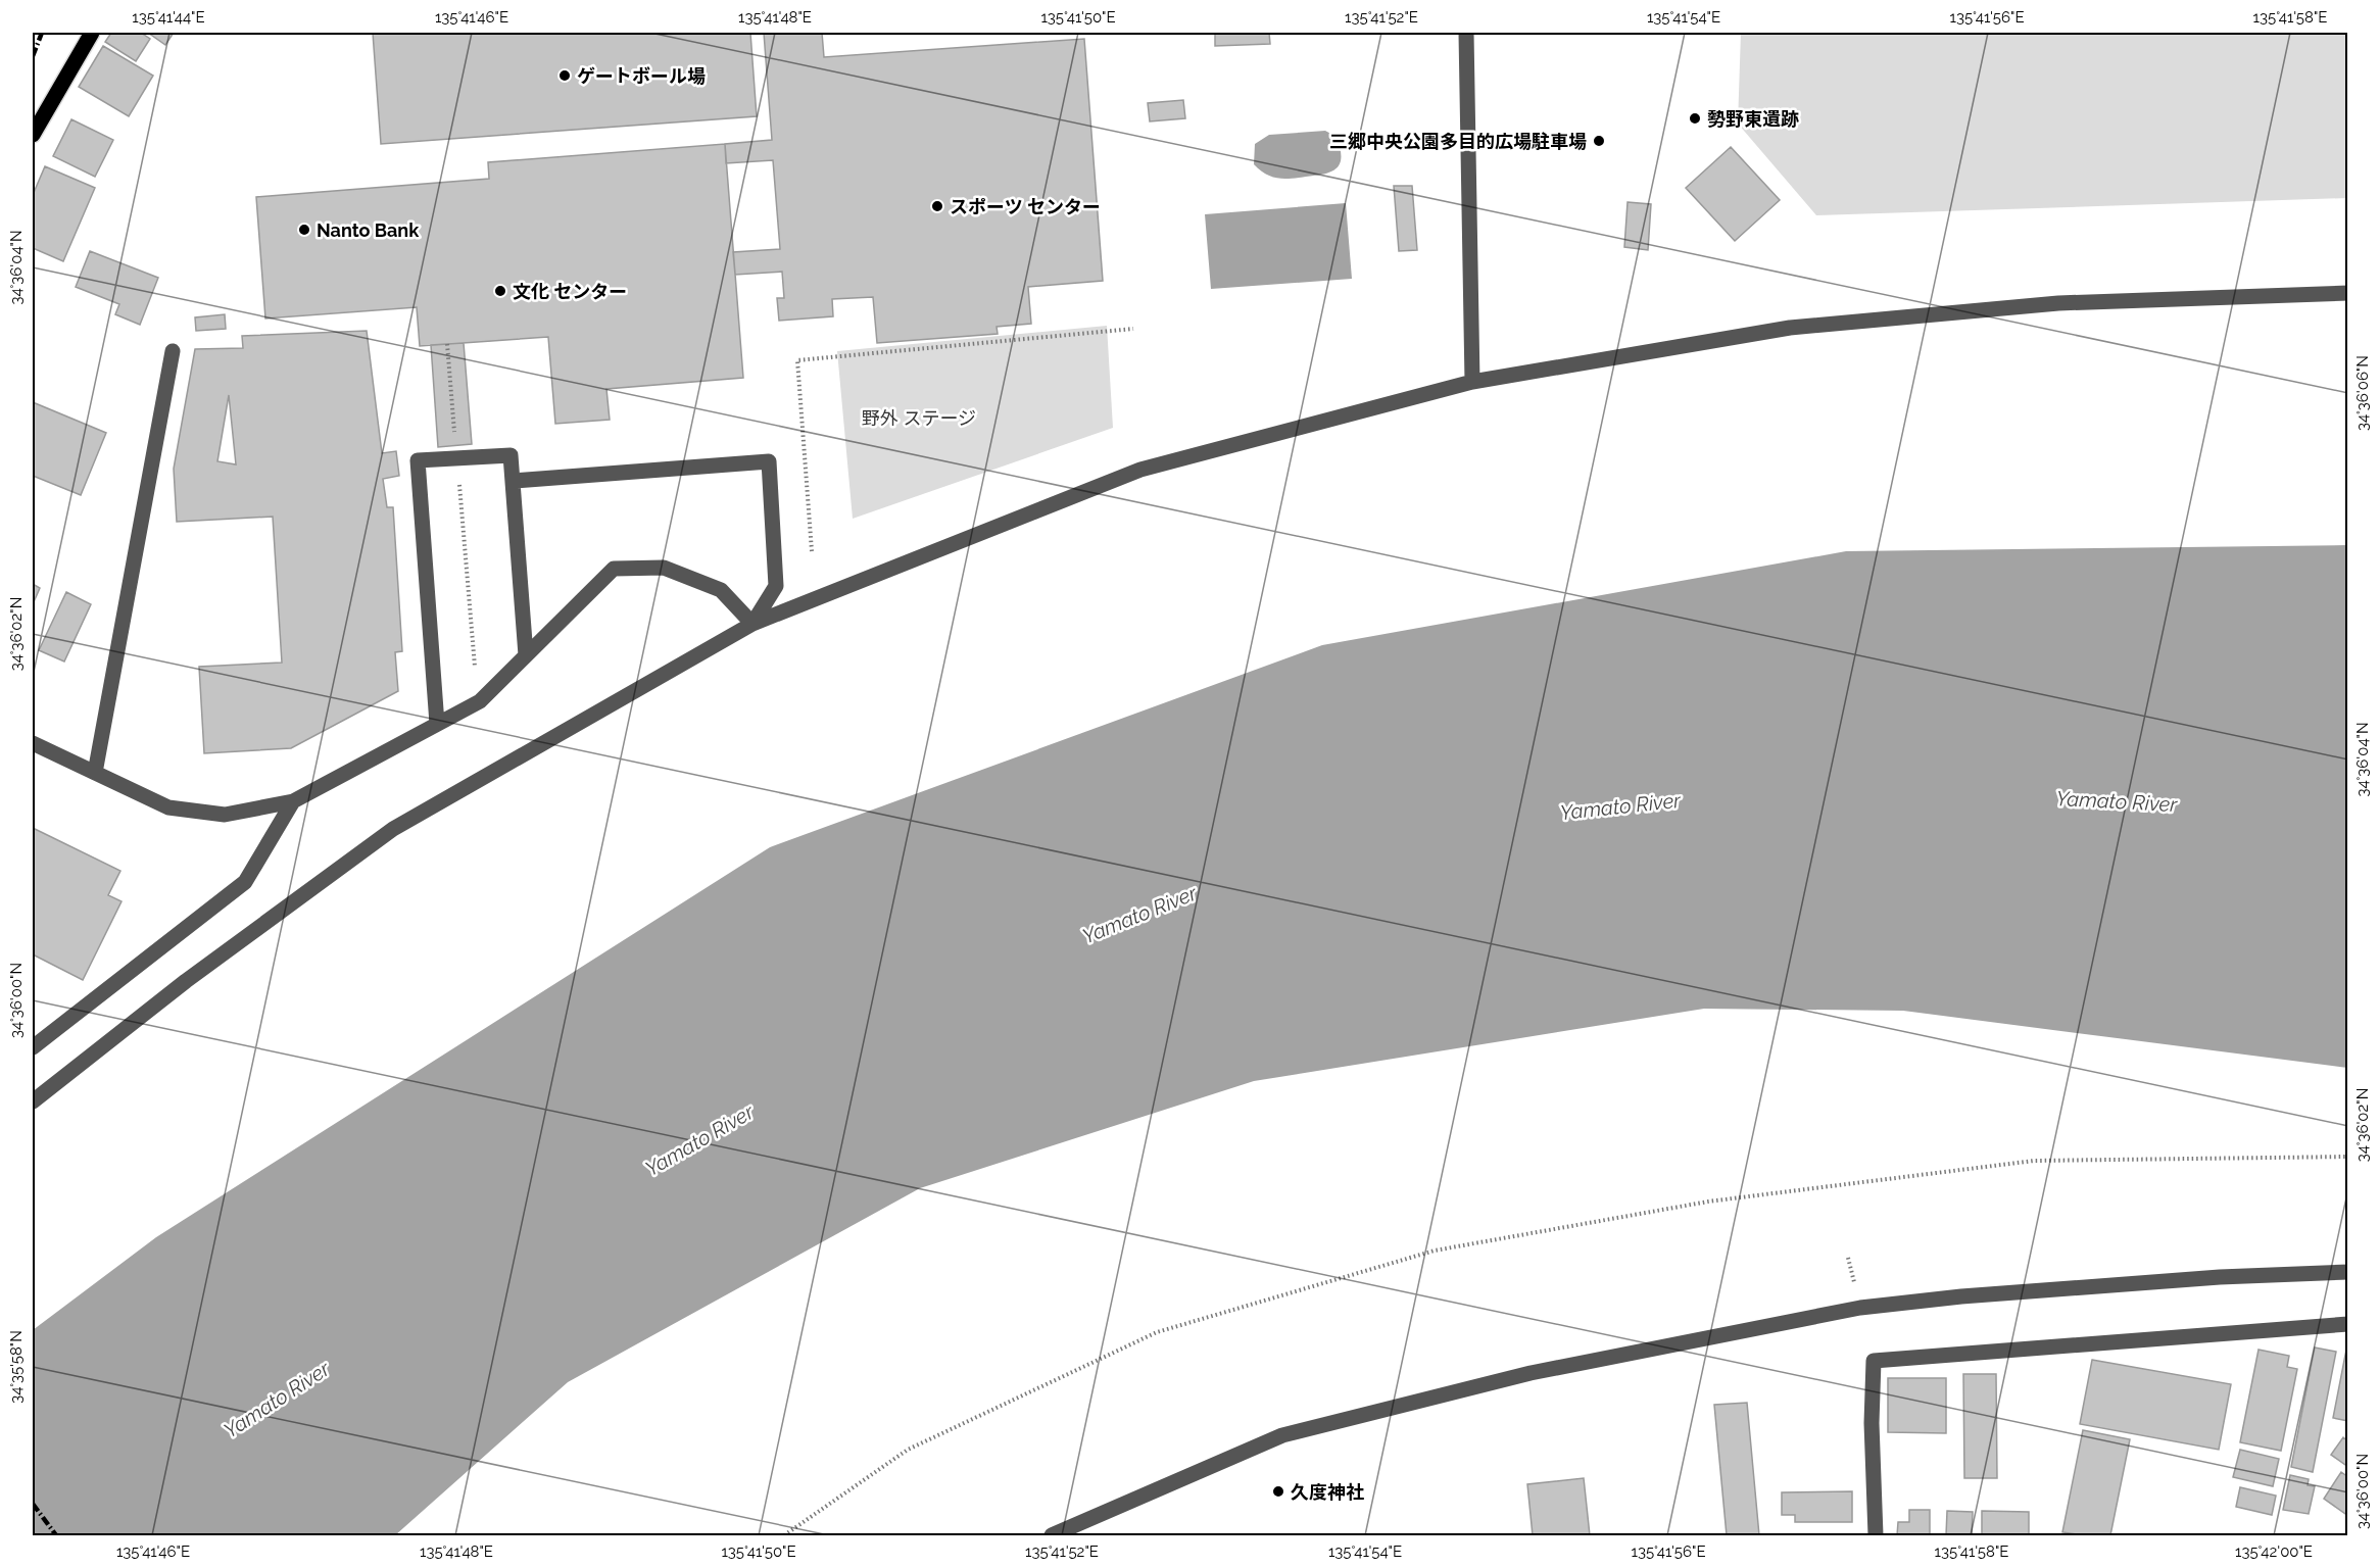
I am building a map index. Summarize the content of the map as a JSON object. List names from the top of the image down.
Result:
{
  "water": ["Yamato River"],
  "parks": ["野外 ステージ"],
  "places": [
    "ゲートボール場",
    "勢野東遺跡",
    "三郷中央公園多目的広場駐車場",
    "スポーツ センター",
    "Nanto Bank",
    "文化 センター",
    "久度神社"
  ],
  "coordinates": [
    "135°41'44\"E",
    "135°41'46\"E",
    "135°41'48\"E",
    "135°41'50\"E",
    "135°41'52\"E",
    "135°41'54\"E",
    "135°41'56\"E",
    "135°41'58\"E",
    "34°36'04\"N",
    "34°36'06\"N",
    "34°36'02\"N",
    "34°36'00\"N",
    "34°35'58\"N",
    "135°42'00\"E"
  ]
}
